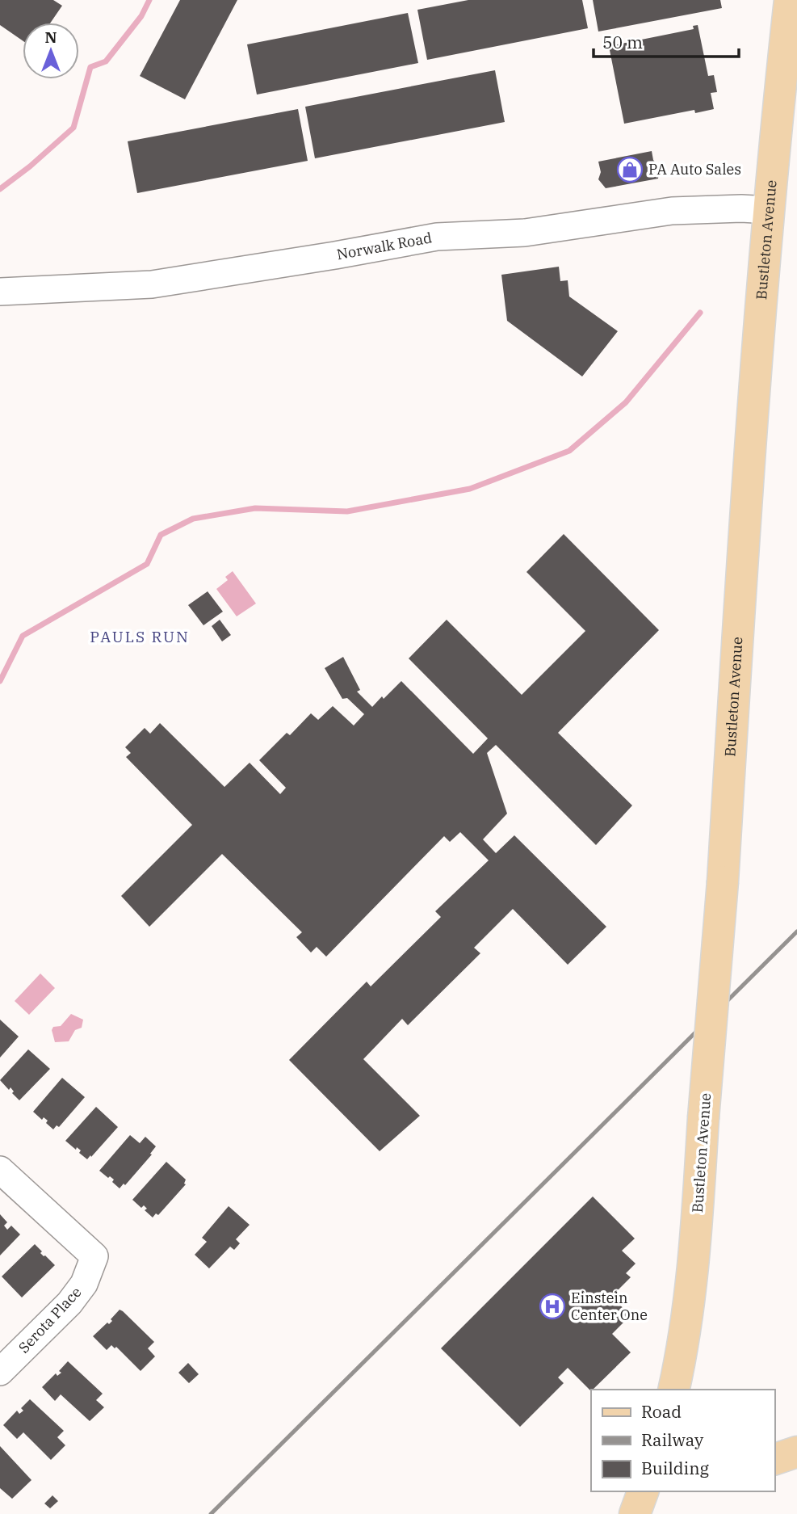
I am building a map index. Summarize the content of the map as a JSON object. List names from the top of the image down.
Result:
{
  "streets": {
    "main road": ["Bustleton Avenue"],
    "street": ["Norwalk Road", "Serota Place"]
  },
  "crossings": [
    ["Bustleton Avenue", "Norwalk Road"]
  ],
  "districts": ["PAULS RUN"],
  "places": {
    "shop": ["PA Auto Sales"],
    "hospital": ["Einstein Center One"]
  },
  "legend": ["Road", "Railway", "Building"],
  "scale_bar": "50 m",
  "north": "top"
}
